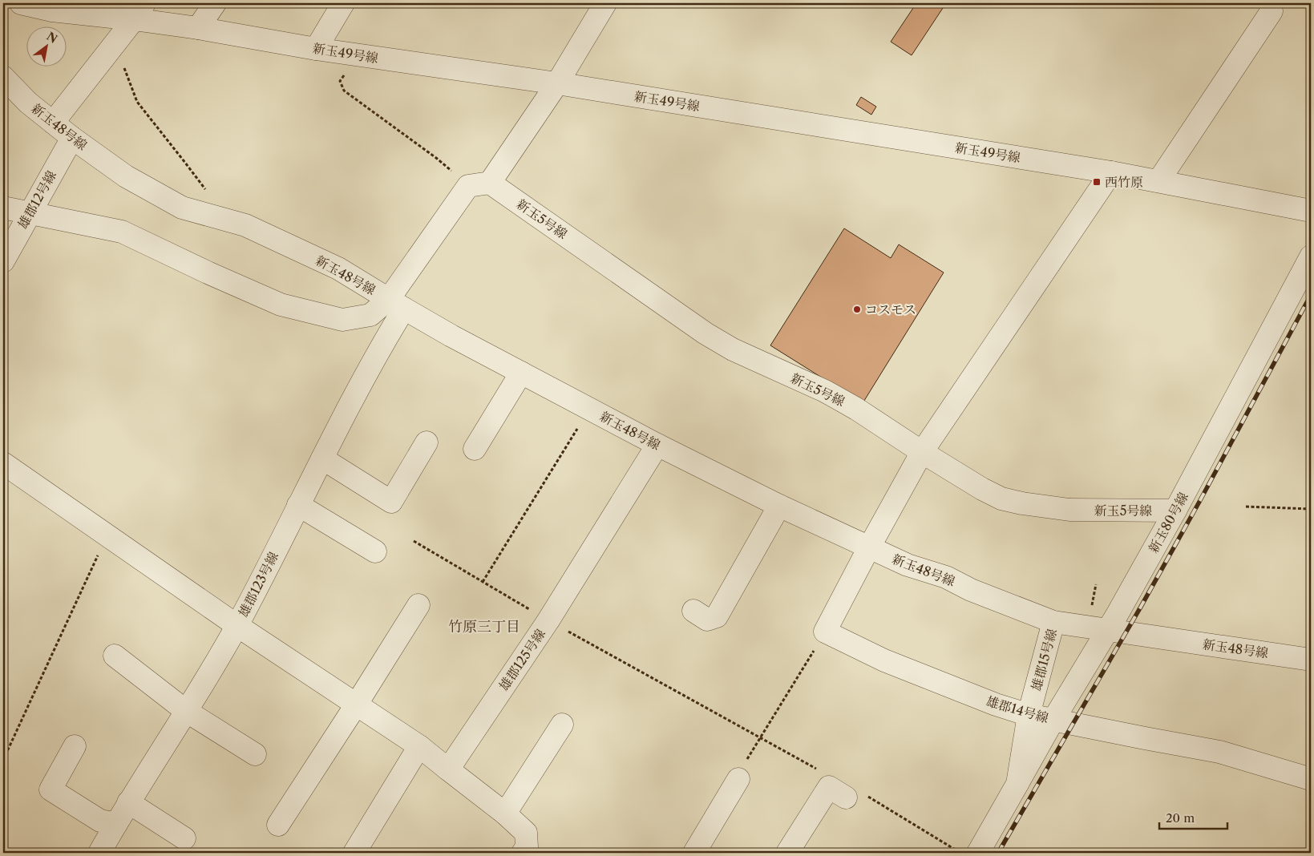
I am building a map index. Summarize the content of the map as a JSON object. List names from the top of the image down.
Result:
{
  "streets": {
    "street": [
      "新玉49号線",
      "新玉48号線",
      "雄郡12号線",
      "新玉5号線",
      "新玉80号線",
      "雄郡123号線",
      "雄郡125号線",
      "雄郡15号線",
      "雄郡14号線"
    ]
  },
  "crossings": [
    ["新玉48号線", "雄郡12号線"],
    ["新玉48号線", "新玉80号線"],
    ["新玉48号線", "雄郡123号線"],
    ["新玉48号線", "雄郡125号線"],
    ["新玉48号線", "雄郡15号線"],
    ["新玉5号線", "新玉80号線"],
    ["新玉80号線", "雄郡15号線"],
    ["新玉80号線", "雄郡14号線"],
    ["雄郡15号線", "雄郡14号線"]
  ],
  "districts": ["竹原三丁目"],
  "places": {
    "transit": ["西竹原"],
    "other": ["コスモス"]
  },
  "scale_bar": "20 m",
  "north": "top right"
}
